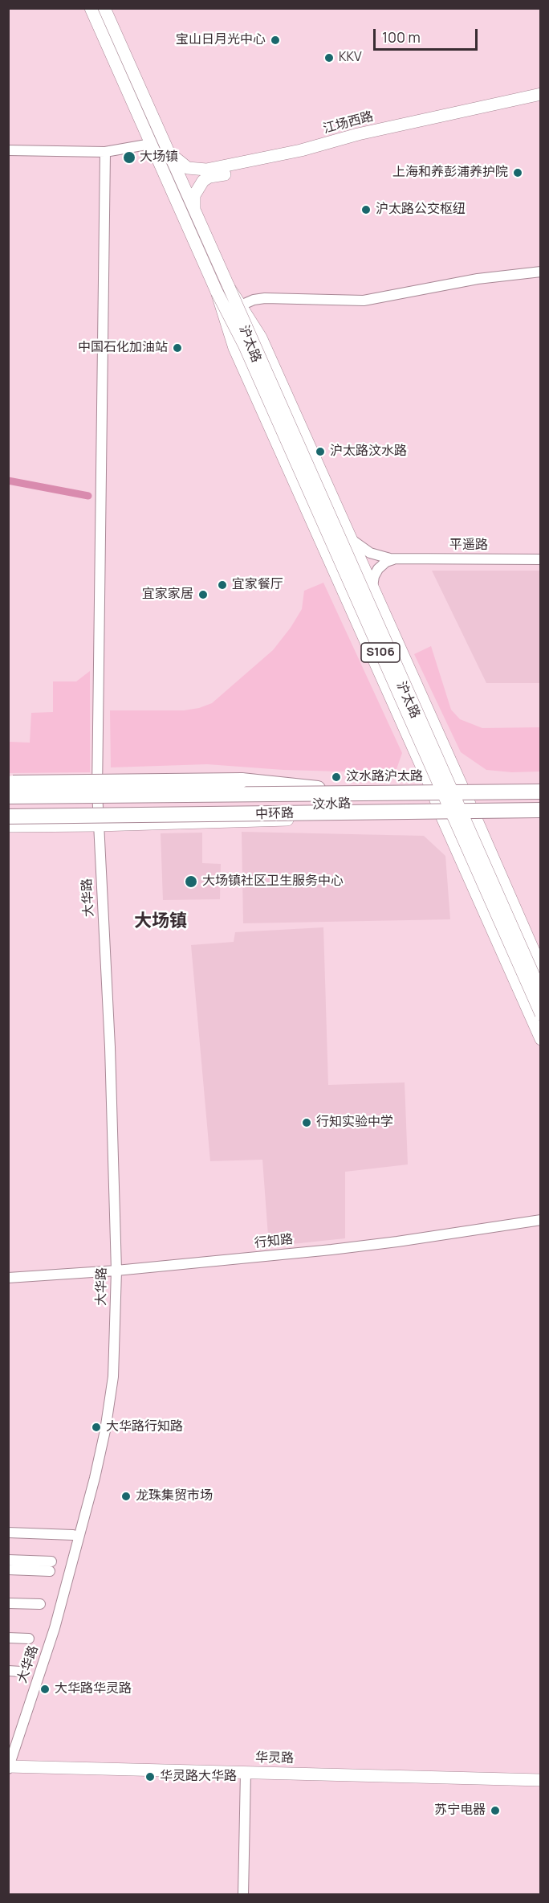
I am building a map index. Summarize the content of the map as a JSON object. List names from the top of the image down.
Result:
{
  "streets": {
    "highway": ["中环路"],
    "main road": [
      "江场西路",
      "沪太路",
      "S106",
      "汶水路",
      "华灵路"
    ],
    "street": ["平遥路", "大华路", "行知路"]
  },
  "crossings": [
    ["江场西路", "沪太路"],
    ["沪太路", "平遥路"],
    ["沪太路", "汶水路"],
    ["汶水路", "中环路"],
    ["汶水路", "大华路"],
    ["大华路", "行知路"],
    ["大华路", "华灵路"]
  ],
  "districts": ["大场镇"],
  "places": [
    "宝山日月光中心",
    "KKV",
    "大场镇",
    "上海和养彭浦养护院",
    "沪太路公交枢纽",
    "中国石化加油站",
    "沪太路汶水路",
    "宜家餐厅",
    "宜家家居",
    "汶水路沪太路",
    "大场镇社区卫生服务中心",
    "行知实验中学",
    "大华路行知路",
    "龙珠集贸市场",
    "大华路华灵路",
    "华灵路大华路",
    "苏宁电器"
  ],
  "scale_bar": "100 m"
}
